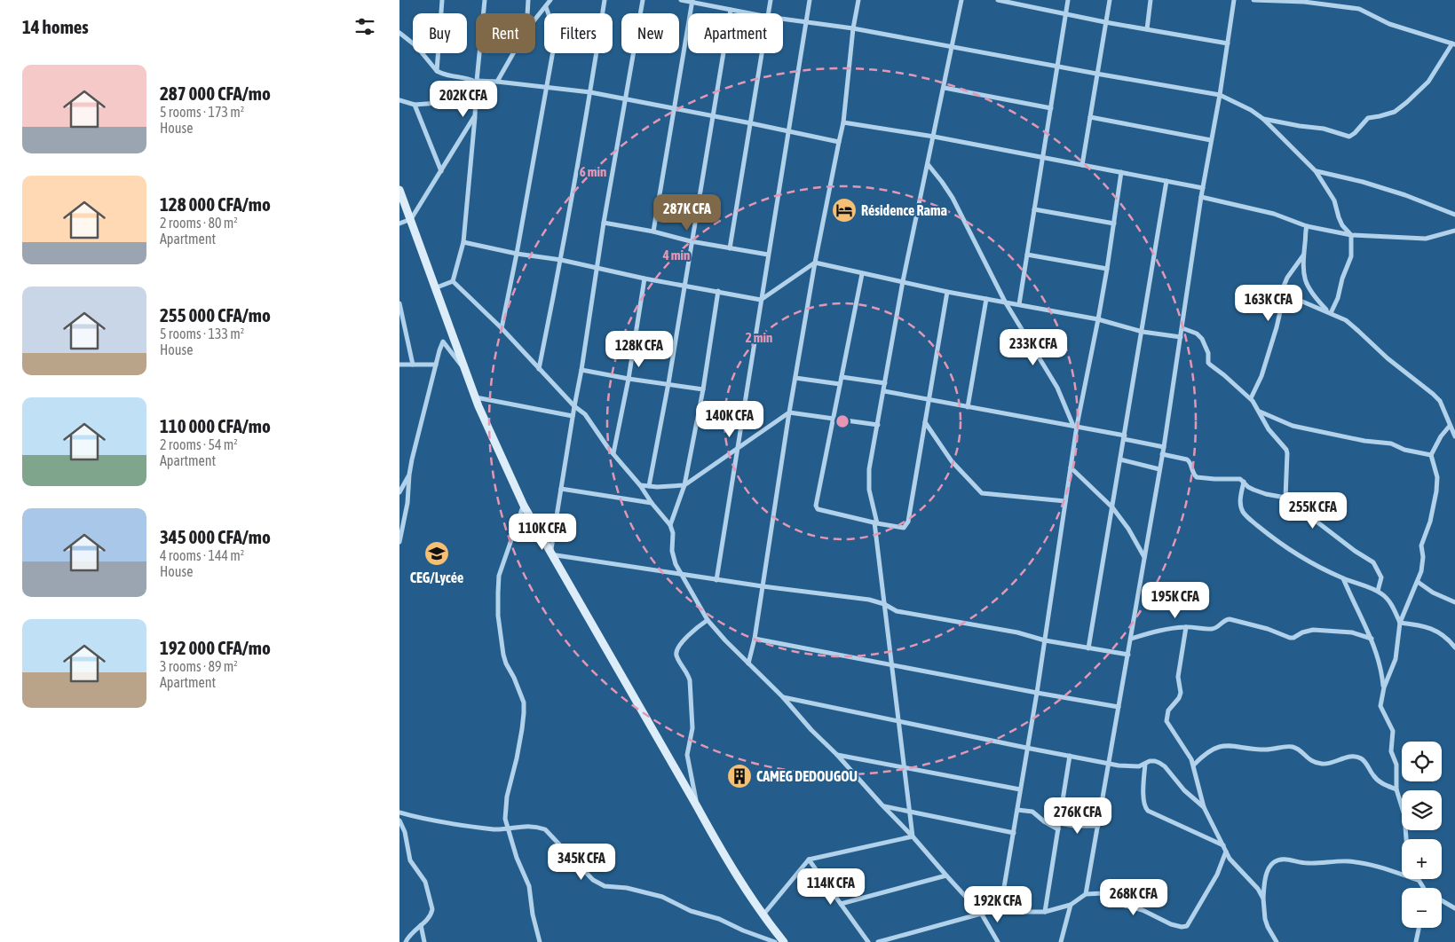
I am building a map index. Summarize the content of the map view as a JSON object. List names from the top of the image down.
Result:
{
  "places": {
    "hotel": ["Résidence Rama"],
    "school or university": ["CEG/Lycée"],
    "building": ["CAMEG DEDOUGOU"]
  },
  "page": {
    "heading": "14 homes",
    "chip": [
      "Buy",
      "Rent",
      "Filters",
      "New",
      "Apartment"
    ],
    "list": [
      {
        "name": "287 000 CFA/mo",
        "note": "5 rooms · 173 m² · House"
      },
      {
        "name": "128 000 CFA/mo",
        "note": "2 rooms · 80 m² · Apartment"
      },
      {
        "name": "255 000 CFA/mo",
        "note": "5 rooms · 133 m² · House"
      },
      {
        "name": "110 000 CFA/mo",
        "note": "2 rooms · 54 m² · Apartment"
      },
      {
        "name": "345 000 CFA/mo",
        "note": "4 rooms · 144 m² · House"
      },
      {
        "name": "192 000 CFA/mo",
        "note": "3 rooms · 89 m² · Apartment"
      }
    ],
    "price": [
      "202K CFA",
      "287K CFA",
      "163K CFA",
      "233K CFA",
      "128K CFA",
      "140K CFA",
      "255K CFA",
      "110K CFA",
      "195K CFA",
      "276K CFA",
      "345K CFA",
      "114K CFA",
      "268K CFA",
      "192K CFA"
    ],
    "map_buttons": ["+", "−"]
  },
  "rings": ["6 min", "4 min", "2 min"]
}
